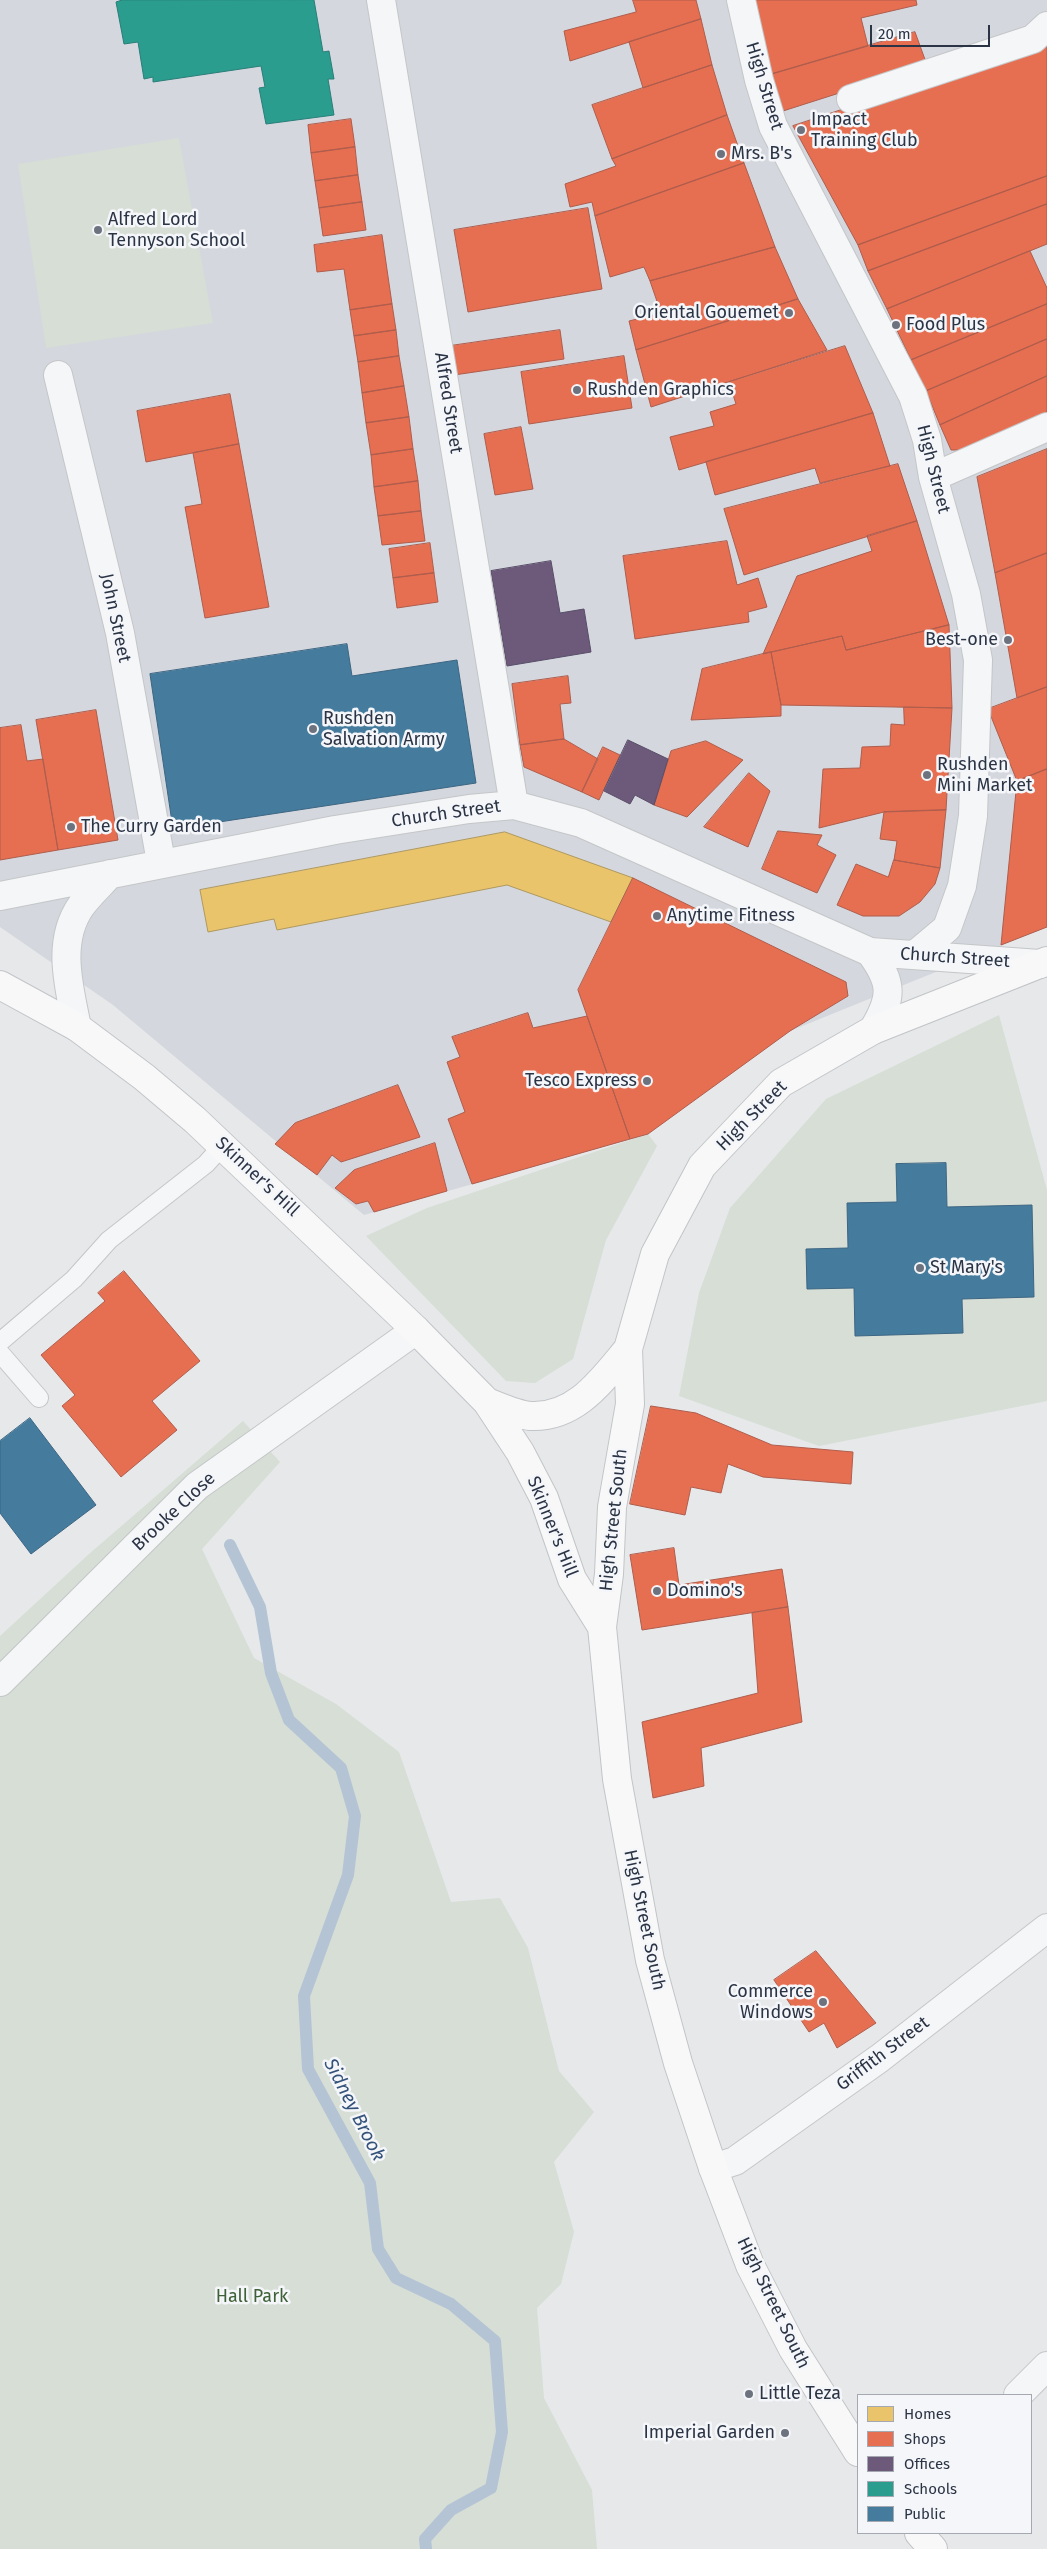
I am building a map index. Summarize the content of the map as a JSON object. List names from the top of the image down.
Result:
{
  "streets": {
    "main road": ["High Street", "Skinner's Hill", "High Street South"],
    "street": [
      "Alfred Street",
      "John Street",
      "Church Street",
      "Brooke Close",
      "Griffith Street"
    ]
  },
  "crossings": [
    ["High Street", "Church Street"],
    ["High Street", "Skinner's Hill"],
    ["High Street", "High Street South"],
    ["Alfred Street", "Church Street"],
    ["John Street", "Church Street"],
    ["Skinner's Hill", "Brooke Close"],
    ["Skinner's Hill", "High Street South"],
    ["High Street South", "Griffith Street"]
  ],
  "water": ["Sidney Brook"],
  "parks": ["Hall Park"],
  "places": [
    "Impact Training Club",
    "Mrs. B's",
    "Alfred Lord Tennyson School",
    "Oriental Gouemet",
    "Food Plus",
    "Rushden Graphics",
    "Best-one",
    "Rushden Salvation Army",
    "Rushden Mini Market",
    "The Curry Garden",
    "Anytime Fitness",
    "Tesco Express",
    "St Mary's",
    "Domino's",
    "Commerce Windows",
    "Little Teza",
    "Imperial Garden"
  ],
  "legend": [
    "Homes",
    "Shops",
    "Offices",
    "Schools",
    "Public"
  ],
  "scale_bar": "20 m"
}
